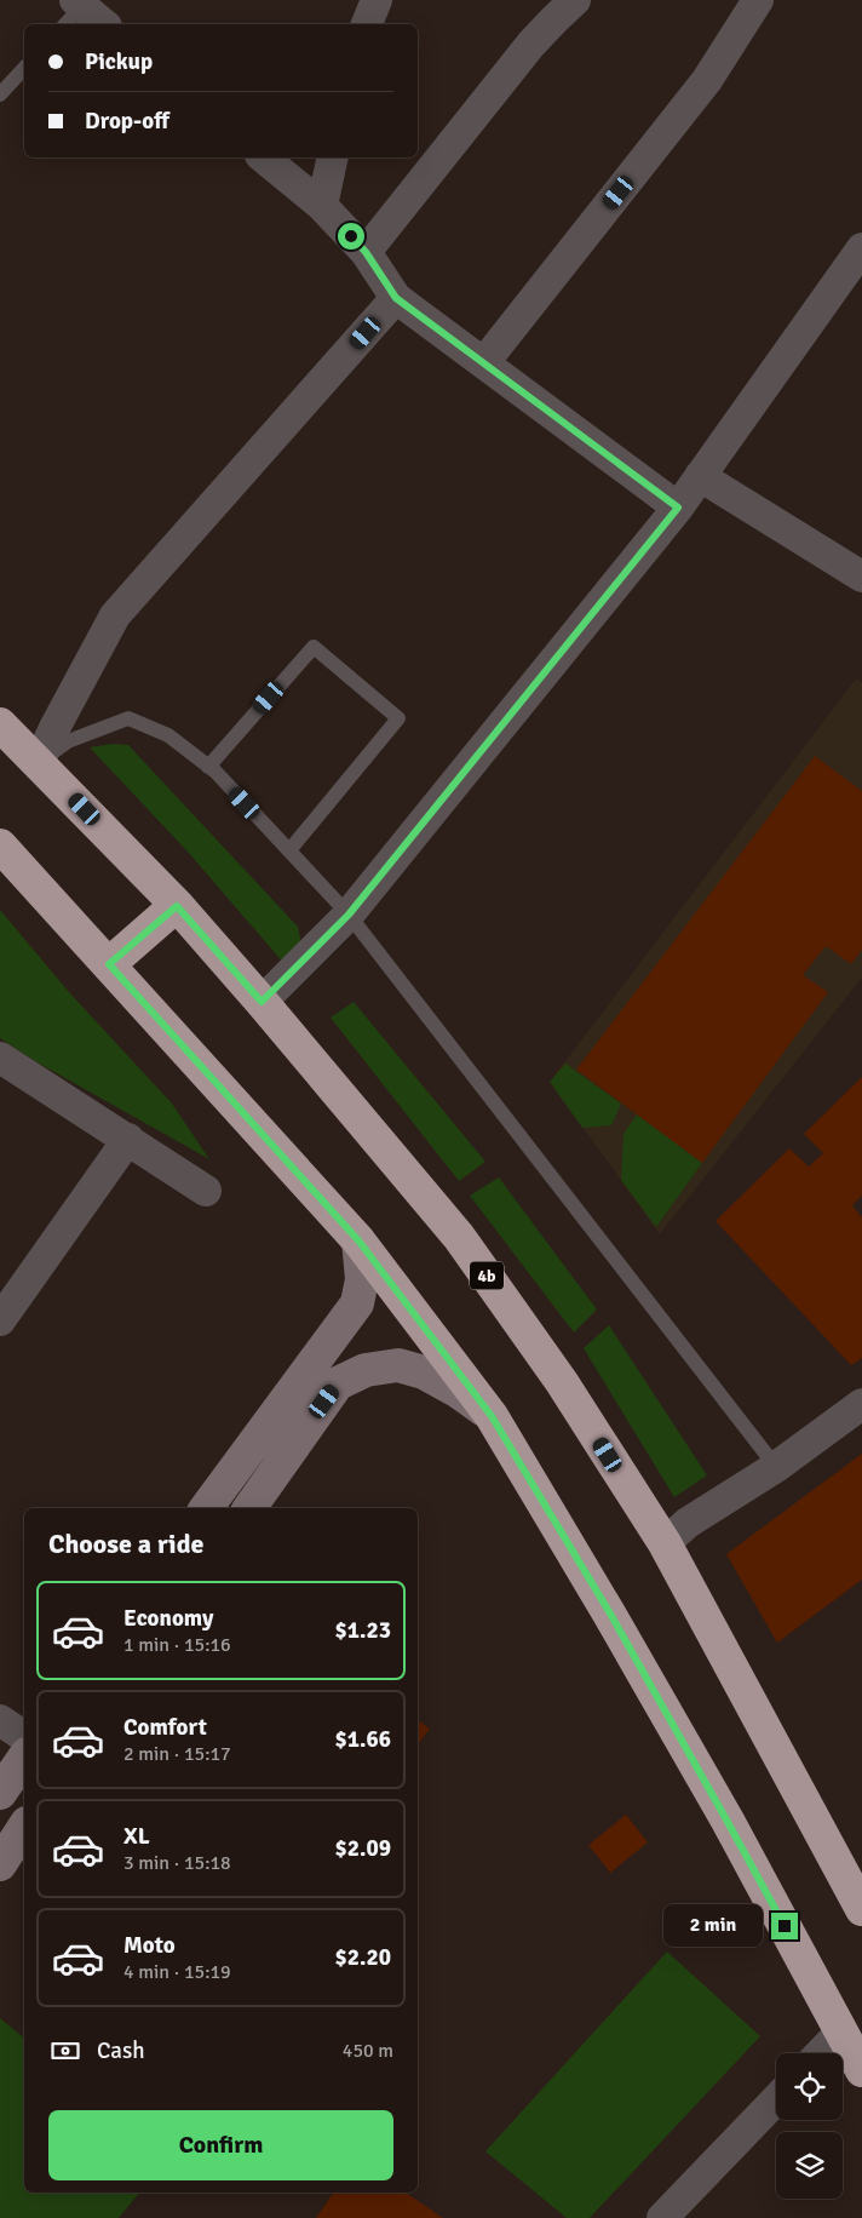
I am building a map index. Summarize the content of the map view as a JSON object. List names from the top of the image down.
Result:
{
  "streets": {
    "highway": ["4b"]
  },
  "page": {
    "banner": ["Pickup", "Drop-off"],
    "heading": "Choose a ride",
    "list": [
      {
        "name": "Economy",
        "note": "1 min · 15:16",
        "value": "$1.23"
      },
      {
        "name": "Comfort",
        "note": "2 min · 15:17",
        "value": "$1.66"
      },
      {
        "name": "XL",
        "note": "3 min · 15:18",
        "value": "$2.09"
      },
      {
        "name": "Moto",
        "note": "4 min · 15:19",
        "value": "$2.20"
      }
    ],
    "bubble": "2 min",
    "pay": ["Cash", "450 m"],
    "buttons": "Confirm"
  }
}
